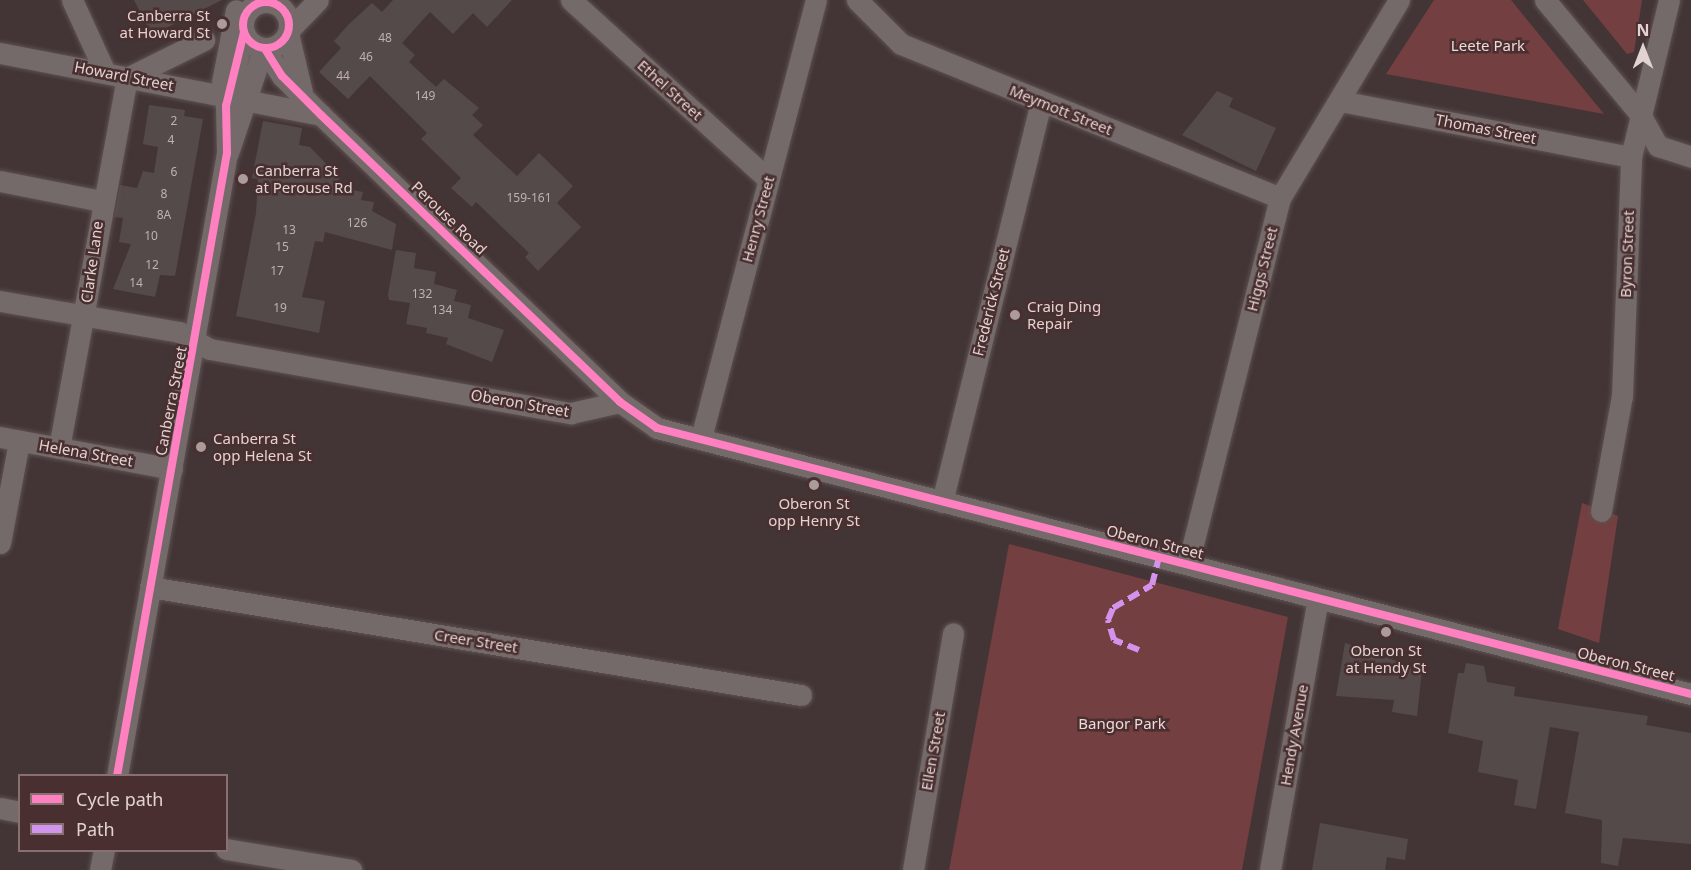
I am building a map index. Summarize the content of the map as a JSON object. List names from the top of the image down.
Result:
{
  "streets": {
    "street": [
      "Howard Street",
      "Ethel Street",
      "Meymott Street",
      "Thomas Street",
      "Perouse Road",
      "Henry Street",
      "Byron Street",
      "Clarke Lane",
      "Higgs Street",
      "Frederick Street",
      "Canberra Street",
      "Oberon Street",
      "Helena Street",
      "Creer Street",
      "Hendy Avenue",
      "Ellen Street"
    ]
  },
  "crossings": [
    ["Howard Street", "Clarke Lane"],
    ["Howard Street", "Canberra Street"],
    ["Ethel Street", "Henry Street"],
    ["Meymott Street", "Higgs Street"],
    ["Meymott Street", "Frederick Street"],
    ["Thomas Street", "Byron Street"],
    ["Thomas Street", "Higgs Street"],
    ["Perouse Road", "Canberra Street"],
    ["Perouse Road", "Oberon Street"],
    ["Henry Street", "Oberon Street"],
    ["Clarke Lane", "Oberon Street"],
    ["Clarke Lane", "Helena Street"],
    ["Higgs Street", "Oberon Street"],
    ["Frederick Street", "Oberon Street"],
    ["Canberra Street", "Oberon Street"],
    ["Canberra Street", "Helena Street"],
    ["Canberra Street", "Creer Street"],
    ["Oberon Street", "Hendy Avenue"]
  ],
  "parks": ["Leete Park", "Bangor Park"],
  "places": [
    "Canberra St at Howard St",
    "Canberra St at Perouse Rd",
    "Craig Ding Repair",
    "Canberra St opp Helena St",
    "Oberon St opp Henry St",
    "Oberon St at Hendy St"
  ],
  "house_numbers": [
    "48",
    "46",
    "44",
    "149",
    "2",
    "4",
    "6",
    "8",
    "159-161",
    "8A",
    "126",
    "13",
    "10",
    "15",
    "12",
    "17",
    "14",
    "132",
    "19",
    "134"
  ],
  "legend": ["Cycle path", "Path"],
  "north": "top"
}
